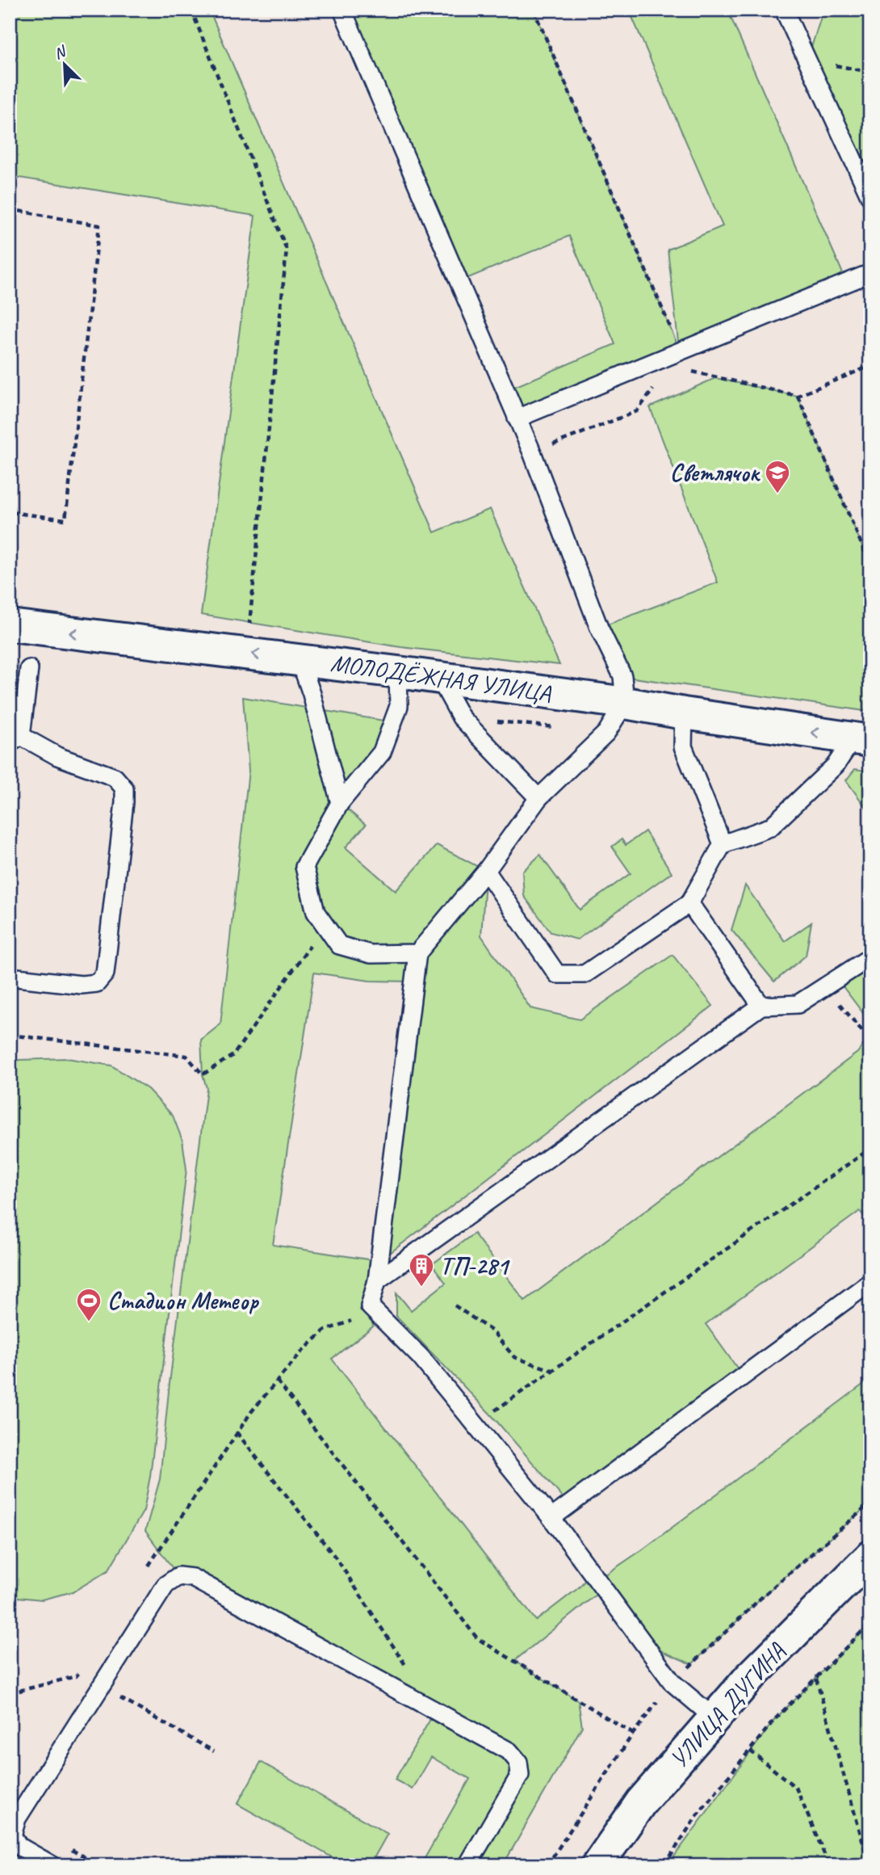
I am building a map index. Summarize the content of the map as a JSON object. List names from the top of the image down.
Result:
{
  "streets": {
    "street": ["МОЛОДЁЖНАЯ УЛИЦА", "УЛИЦА ДУГИНА"]
  },
  "one_way": ["МОЛОДЁЖНАЯ УЛИЦА"],
  "places": {
    "school or university": ["Светлячок"],
    "building": ["ТП-281"],
    "sports": ["Стадион Метеор"]
  },
  "north": "top left"
}
